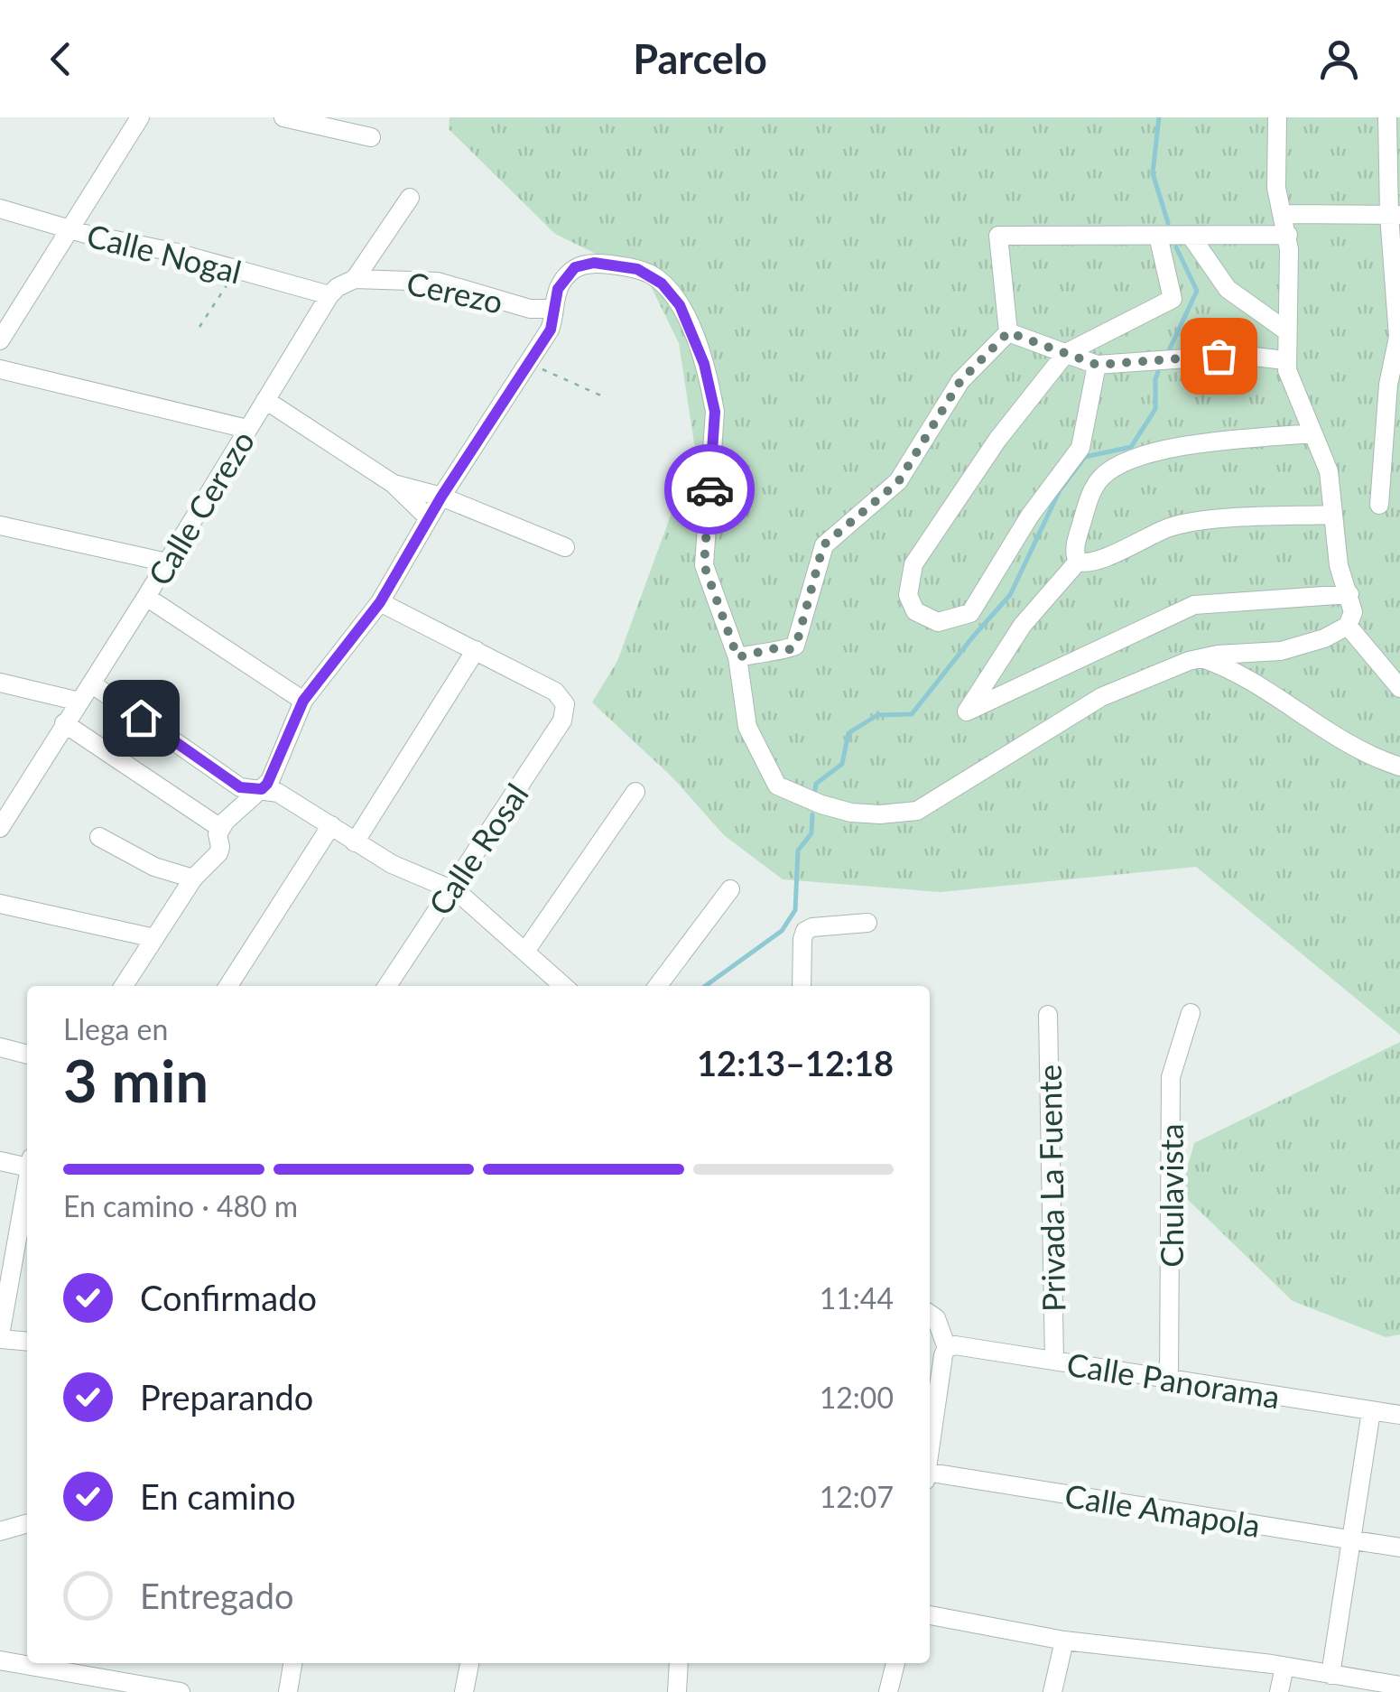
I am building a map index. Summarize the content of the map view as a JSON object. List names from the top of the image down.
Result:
{
  "streets": {
    "street": [
      "Calle Nogal",
      "Cerezo",
      "Calle Cerezo",
      "Calle Rosal",
      "Privada La Fuente",
      "Chulavista",
      "Calle Panorama",
      "Calle Amapola"
    ]
  },
  "crossings": [
    ["Calle Nogal", "Calle Cerezo"],
    ["Cerezo", "Calle Cerezo"],
    ["Privada La Fuente", "Calle Panorama"],
    ["Chulavista", "Calle Panorama"]
  ],
  "page": {
    "header": "Parcelo",
    "heading": ["3 min", "Llega en", "12:13–12:18"],
    "bar": "En camino · 480 m",
    "list": [
      ["Confirmado", "11:44"],
      ["Preparando", "12:00"],
      ["En camino", "12:07"],
      "Entregado"
    ]
  }
}
